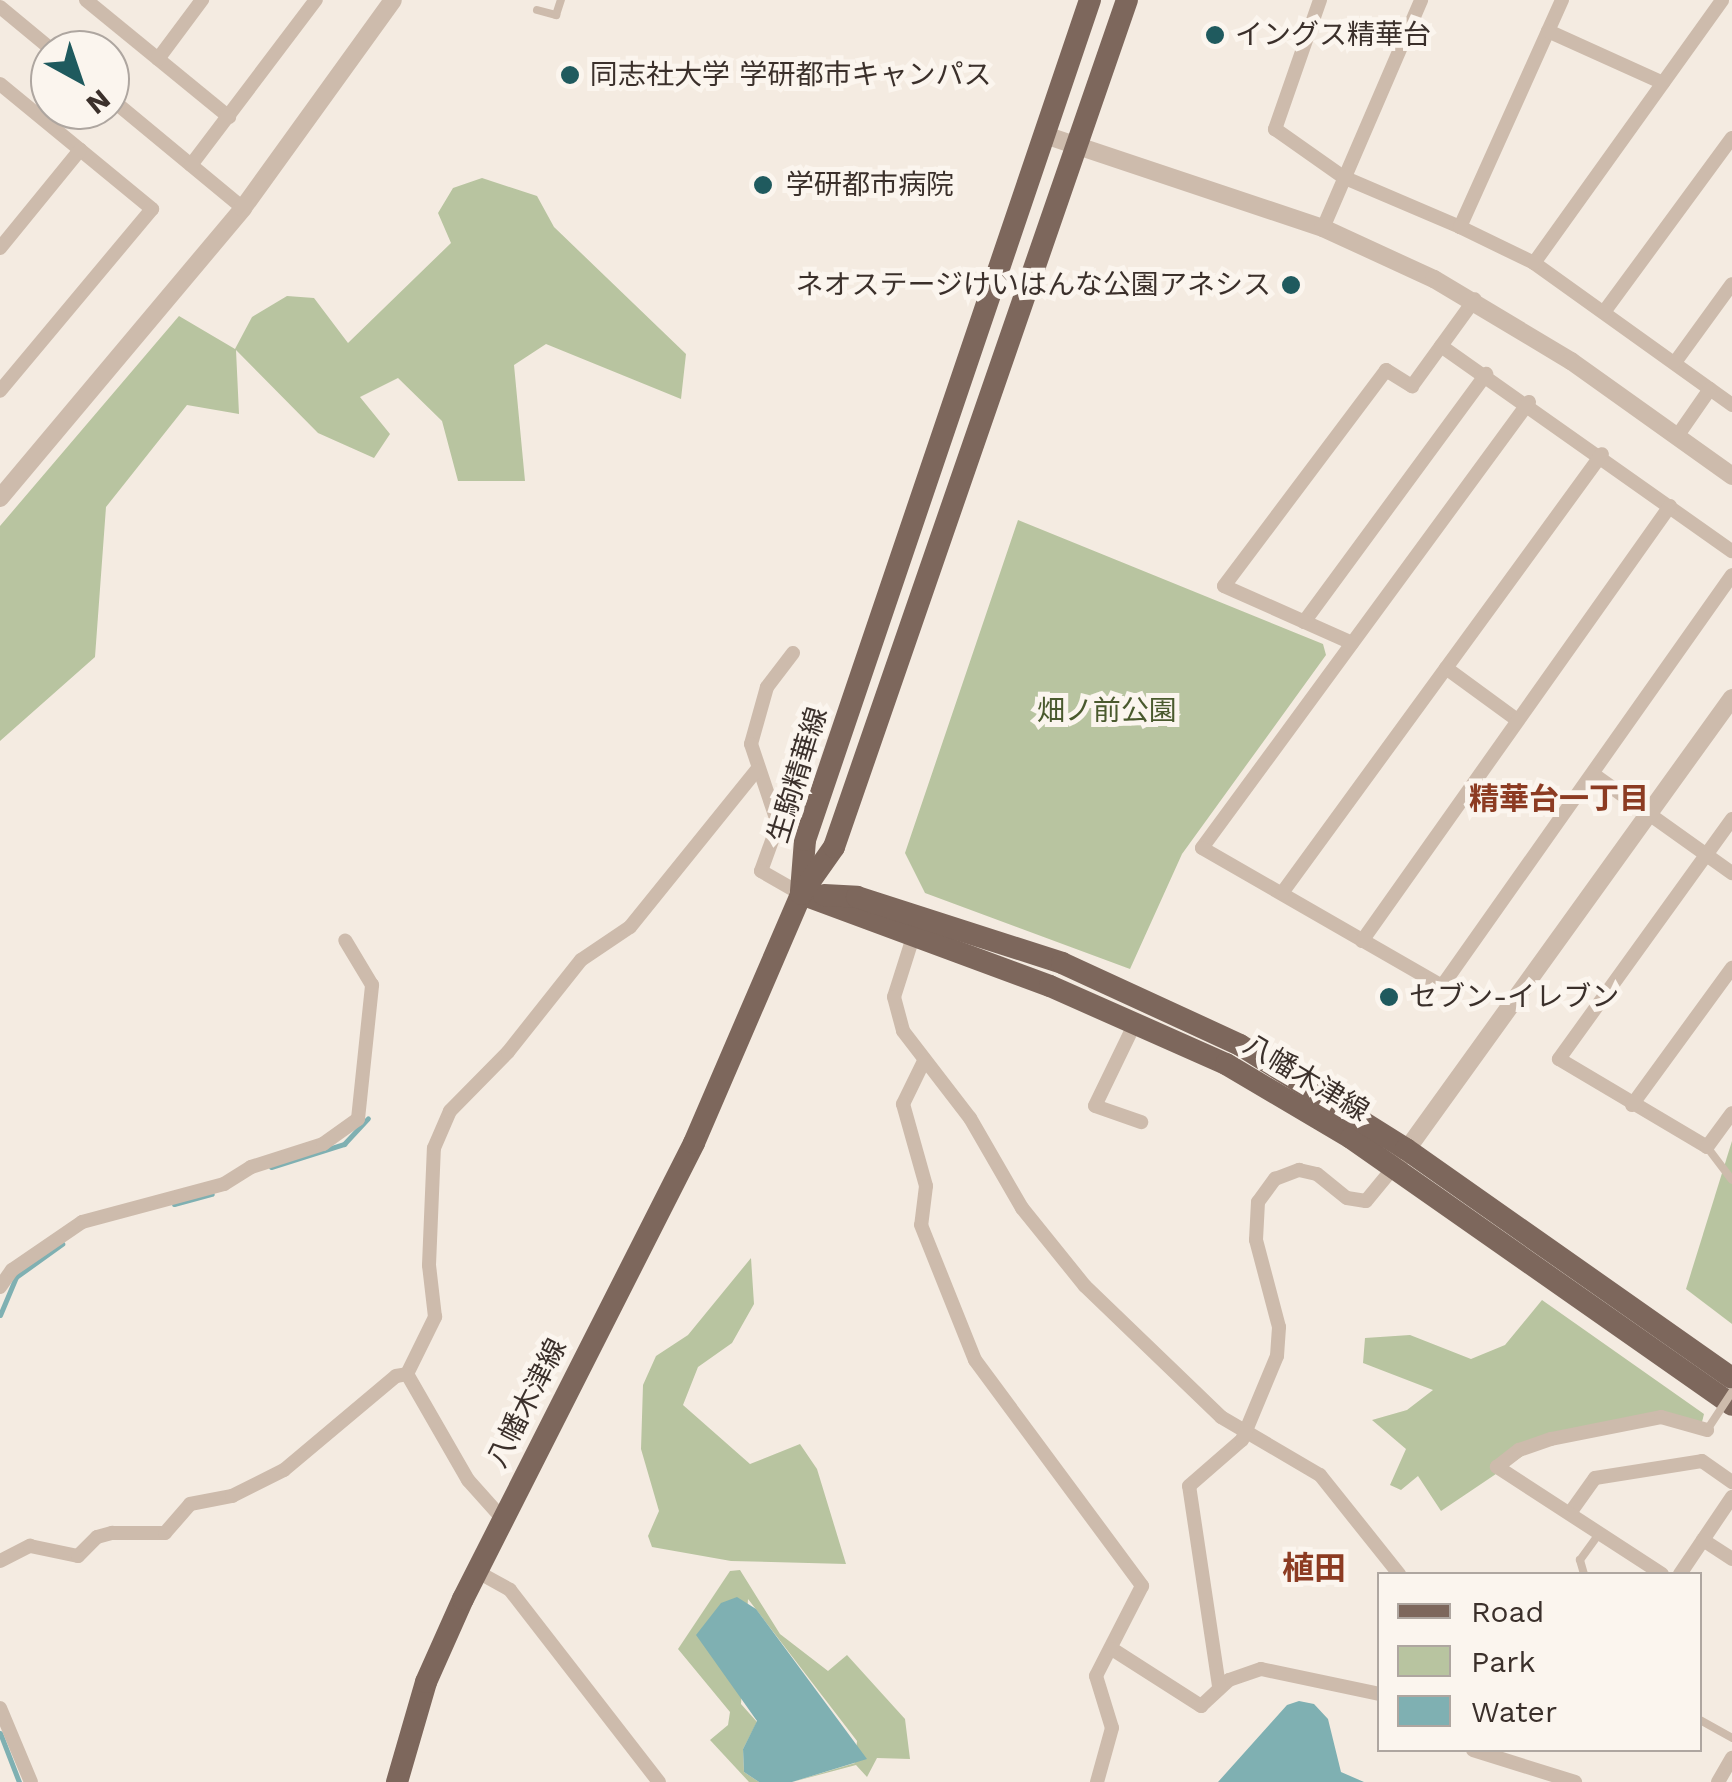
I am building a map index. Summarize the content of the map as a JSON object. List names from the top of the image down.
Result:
{
  "streets": {
    "main road": ["生駒精華線", "八幡木津線"]
  },
  "crossings": [
    ["生駒精華線", "八幡木津線"]
  ],
  "districts": ["精華台一丁目", "植田"],
  "parks": ["畑ノ前公園"],
  "places": [
    "イングス精華台",
    "同志社大学 学研都市キャンパス",
    "学研都市病院",
    "ネオステージけいはんな公園アネシス",
    "セブン-イレブン"
  ],
  "legend": ["Road", "Park", "Water"],
  "north": "bottom right"
}
